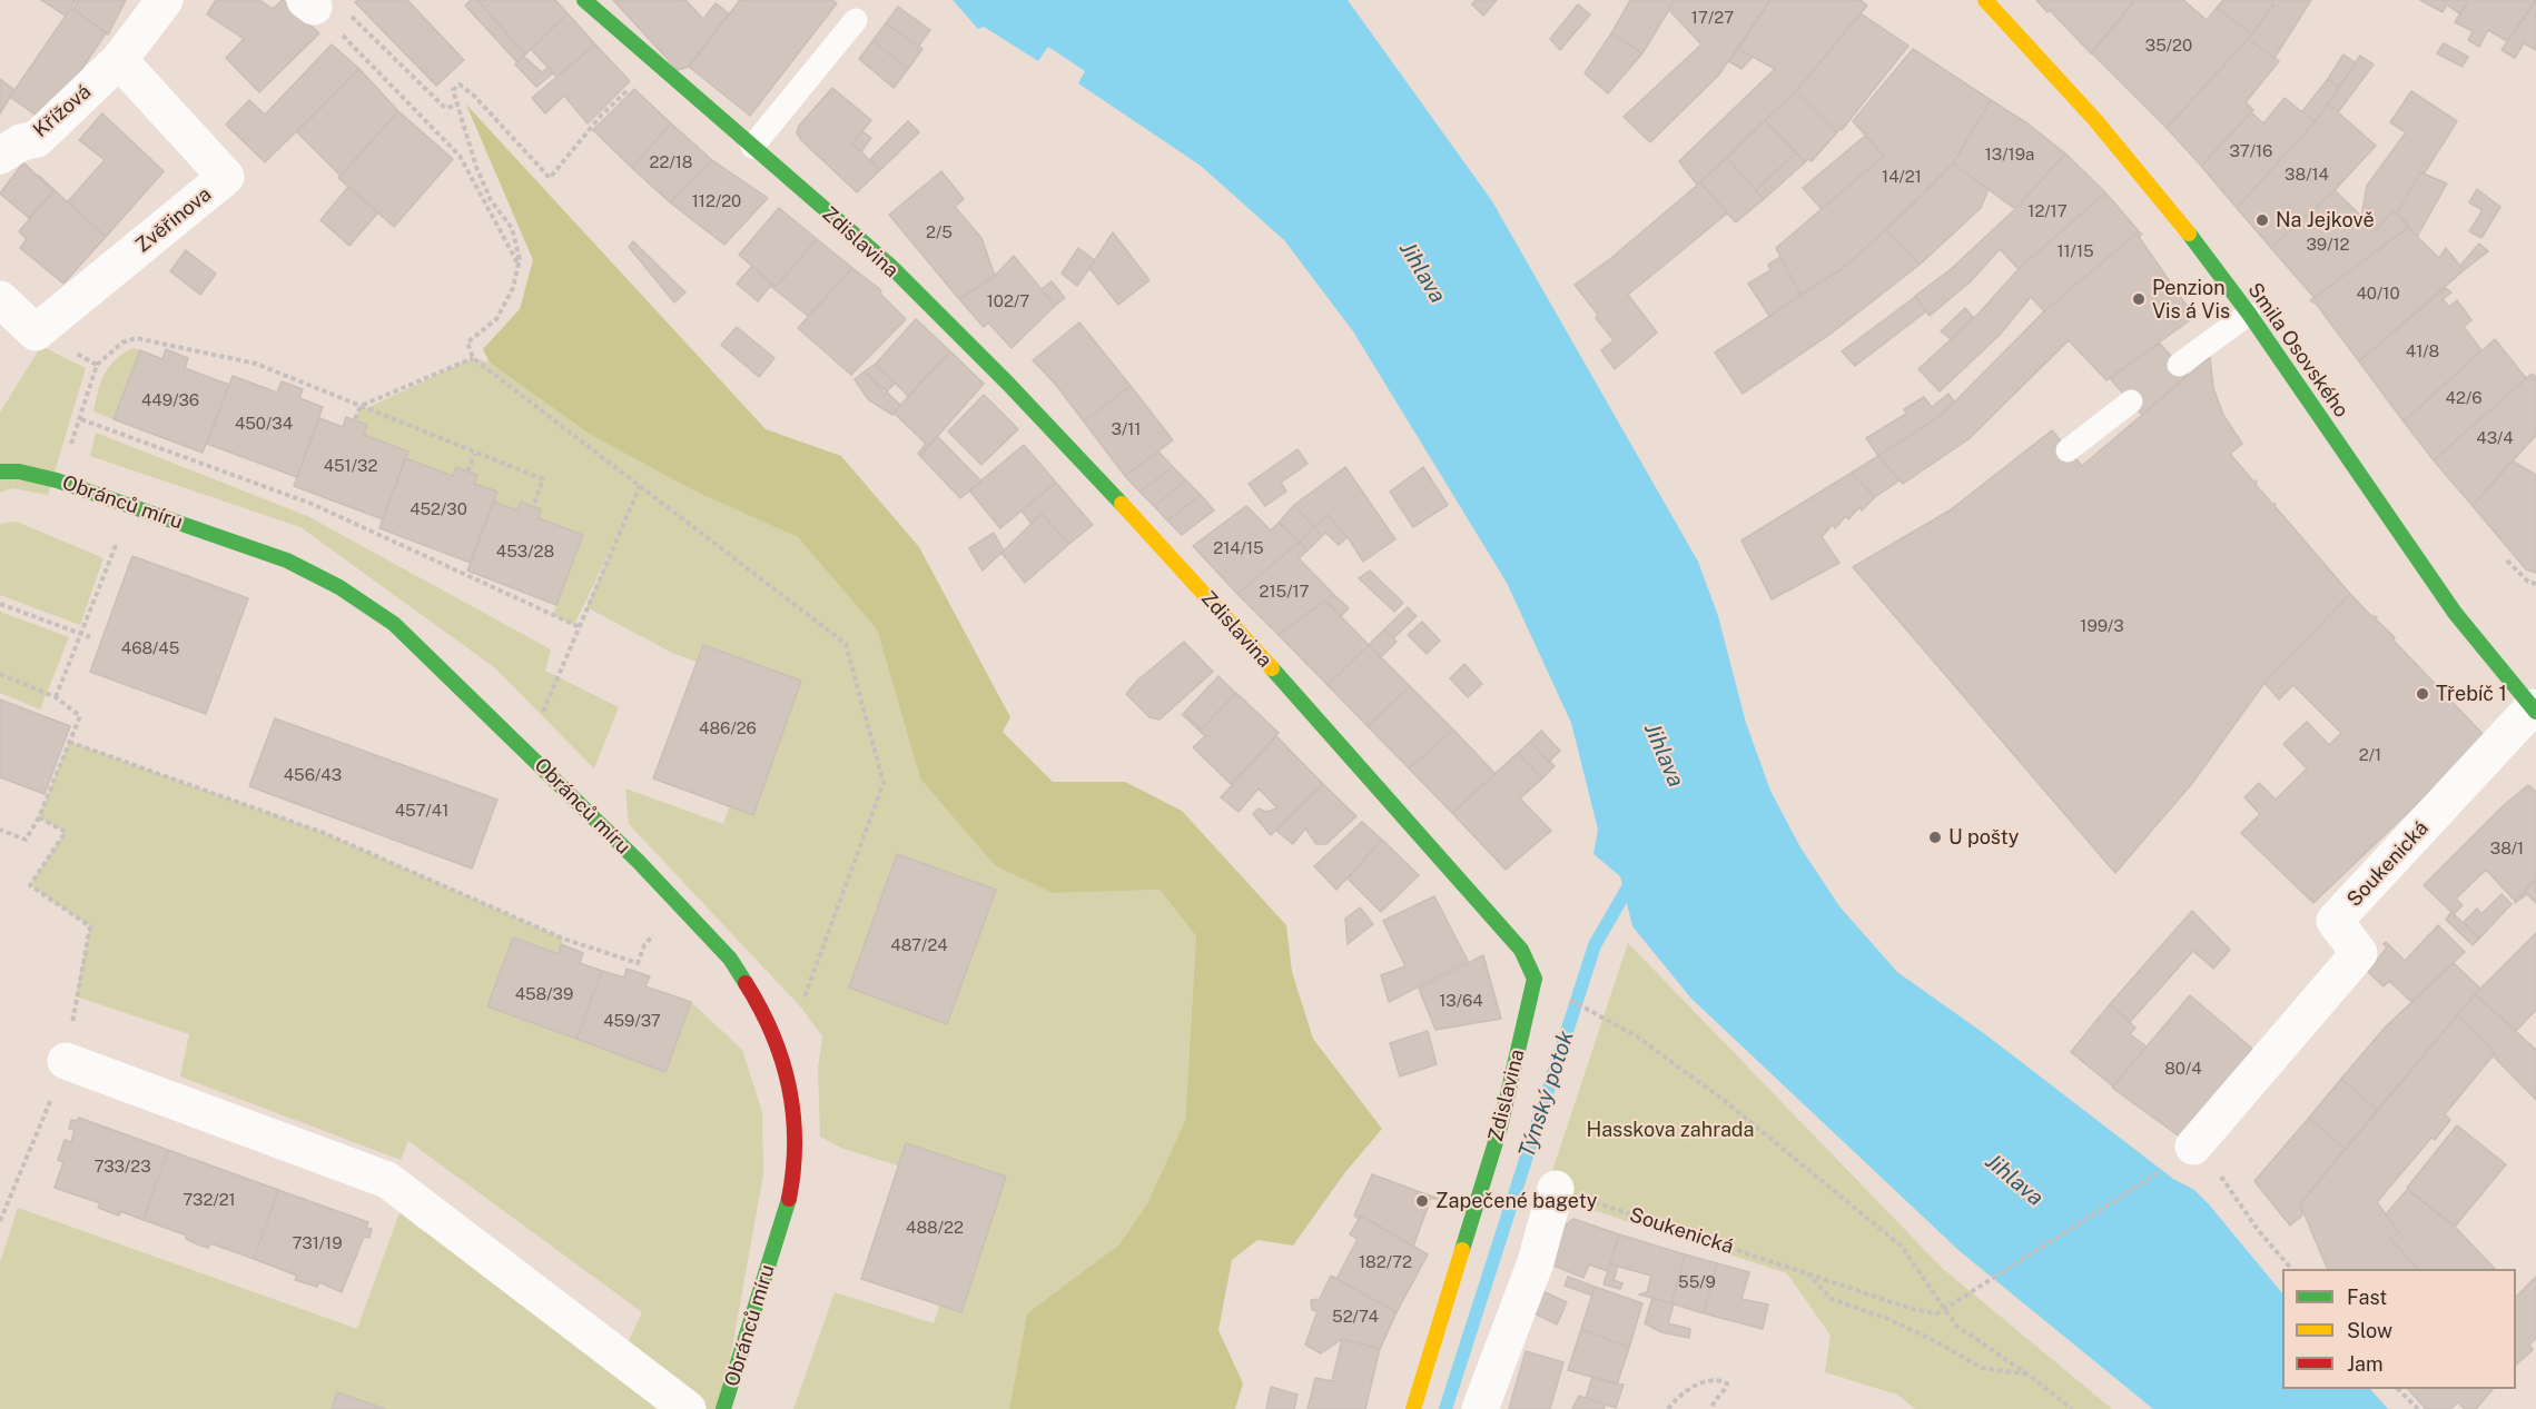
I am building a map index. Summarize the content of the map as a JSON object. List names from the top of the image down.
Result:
{
  "streets": {
    "street": [
      "Křížová",
      "Zvěřinova",
      "Zdislavina",
      "Smila Osovského",
      "Obránců míru",
      "Soukenická"
    ]
  },
  "crossings": [
    ["Křížová", "Zvěřinova"],
    ["Smila Osovského", "Soukenická"]
  ],
  "water": ["Jihlava", "Týnský potok"],
  "parks": ["Hasskova zahrada"],
  "places": [
    "Na Jejkově",
    "Penzion Vis á Vis",
    "Třebíč 1",
    "U pošty",
    "Zapečené bagety"
  ],
  "house_numbers": [
    "17/27",
    "35/20",
    "37/16",
    "13/19a",
    "22/18",
    "38/14",
    "14/21",
    "112/20",
    "12/17",
    "2/5",
    "39/12",
    "11/15",
    "40/10",
    "102/7",
    "41/8",
    "42/6",
    "449/36",
    "450/34",
    "3/11",
    "43/4",
    "451/32",
    "452/30",
    "214/15",
    "453/28",
    "215/17",
    "199/3",
    "468/45",
    "486/26",
    "2/1",
    "456/43",
    "457/41",
    "38/1",
    "487/24",
    "458/39",
    "13/64",
    "459/37",
    "80/4",
    "733/23",
    "732/21",
    "488/22",
    "731/19",
    "182/72",
    "55/9",
    "52/74"
  ],
  "legend": ["Fast", "Slow", "Jam"]
}
